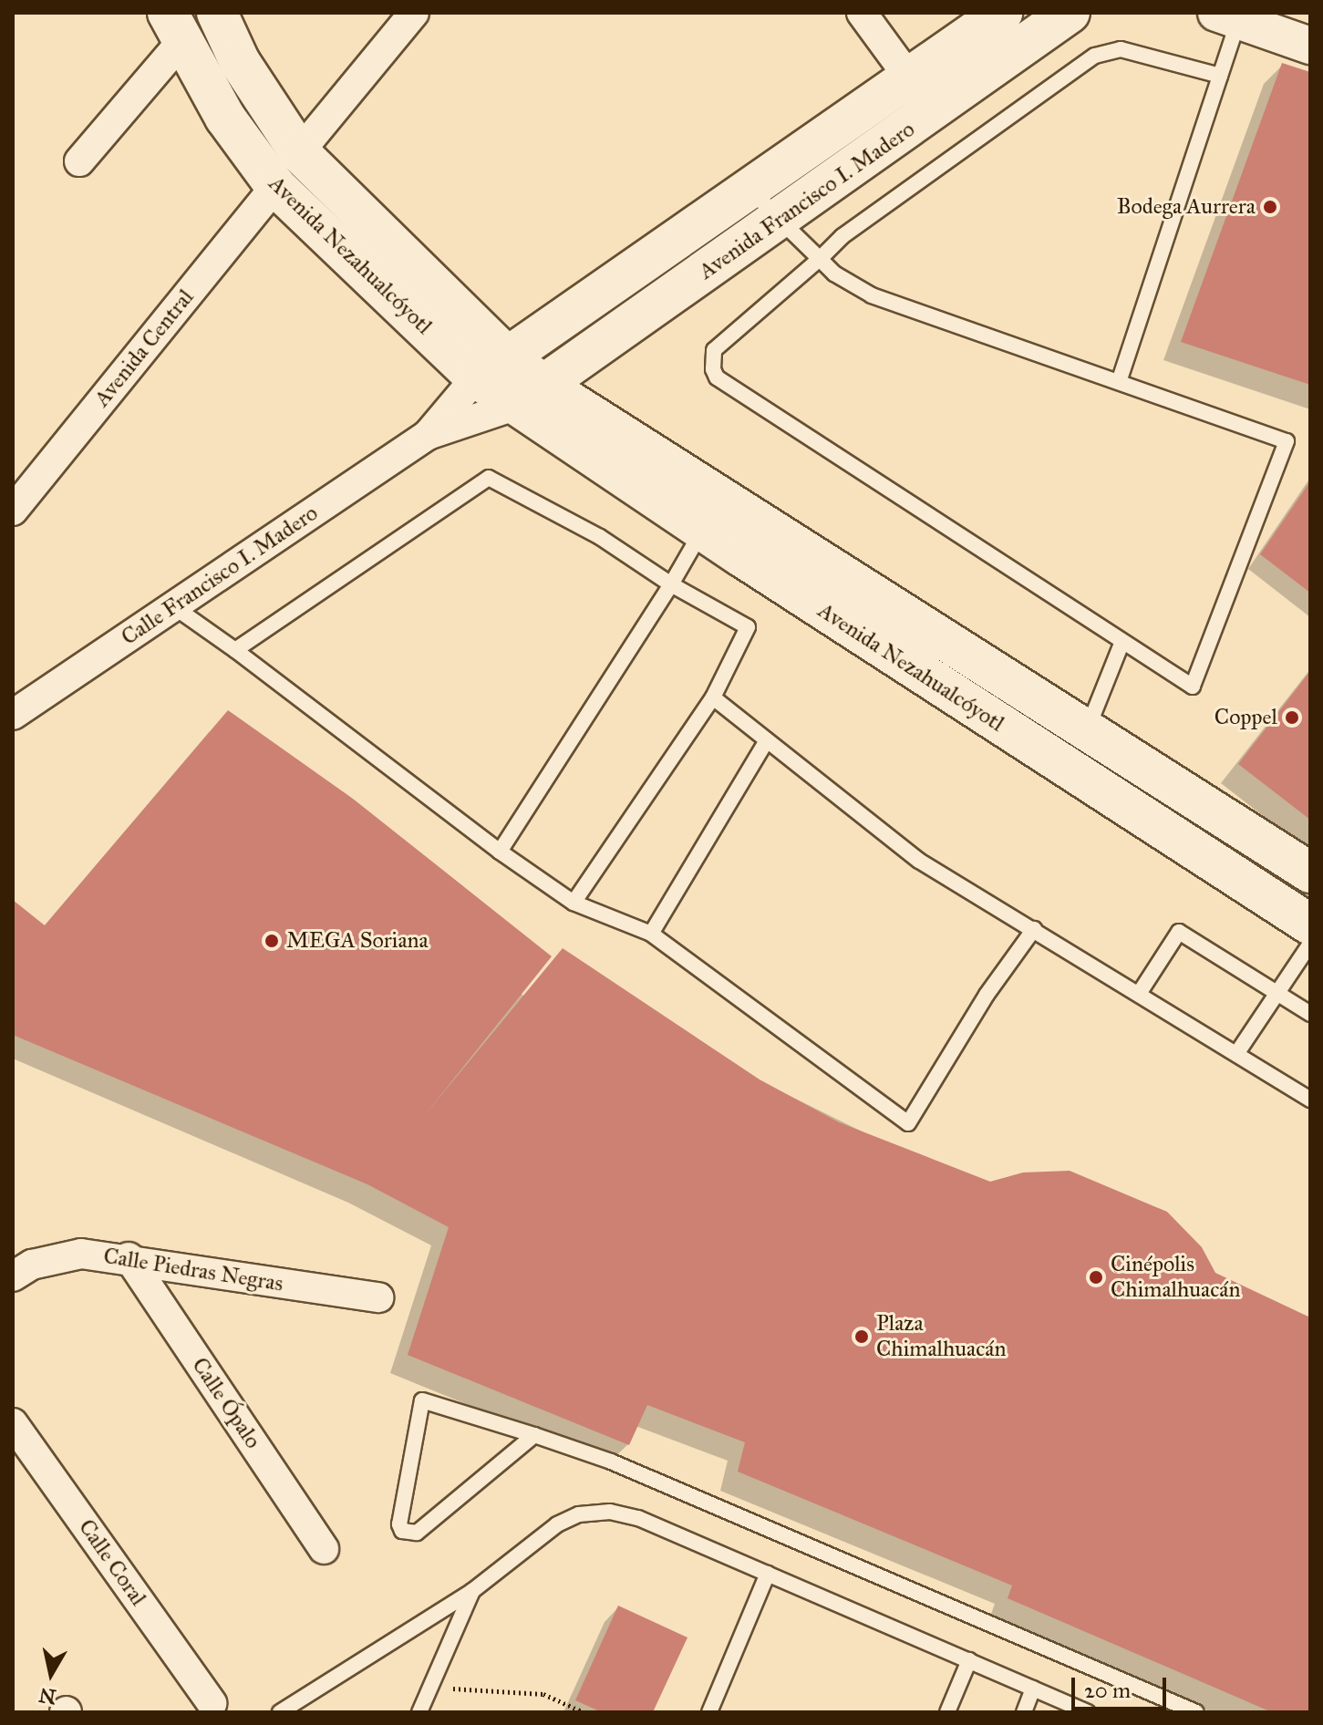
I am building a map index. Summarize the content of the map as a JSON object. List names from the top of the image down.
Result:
{
  "streets": {
    "main road": ["Avenida Francisco I. Madero", "Avenida Nezahualcóyotl"],
    "street": [
      "Avenida Central",
      "Calle Francisco I. Madero",
      "Calle Piedras Negras",
      "Calle Ópalo",
      "Calle Coral"
    ]
  },
  "crossings": [
    ["Avenida Francisco I. Madero", "Avenida Nezahualcóyotl"],
    ["Avenida Francisco I. Madero", "Calle Francisco I. Madero"],
    ["Avenida Nezahualcóyotl", "Avenida Central"],
    ["Avenida Nezahualcóyotl", "Calle Francisco I. Madero"],
    ["Calle Piedras Negras", "Calle Ópalo"]
  ],
  "places": [
    "Bodega Aurrera",
    "Coppel",
    "MEGA Soriana",
    "Cinépolis Chimalhuacán",
    "Plaza Chimalhuacán"
  ],
  "scale_bar": "20 m",
  "north": "bottom"
}
